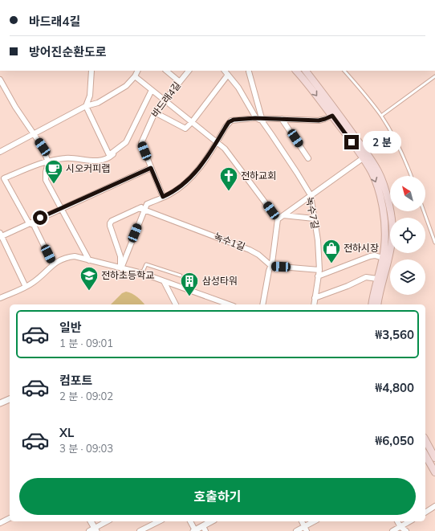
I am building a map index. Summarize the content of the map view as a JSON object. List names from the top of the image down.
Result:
{
  "streets": {
    "street": ["바드래4길", "녹수7길", "녹수1길"]
  },
  "places": {
    "cafe": ["시오커피랩"],
    "church": ["전하교회"],
    "shop": ["전하시장"],
    "school or university": ["전하초등학교"],
    "building": ["삼성타워"]
  },
  "north": "top left",
  "page": {
    "banner": ["바드래4길", "방어진순환도로"],
    "bubble": "2 분",
    "list": [
      {
        "name": "일반",
        "note": "1 분 · 09:01",
        "value": "₩3,560"
      },
      {
        "name": "컴포트",
        "note": "2 분 · 09:02",
        "value": "₩4,800"
      },
      {
        "name": "XL",
        "note": "3 분 · 09:03",
        "value": "₩6,050"
      }
    ],
    "buttons": "호출하기"
  }
}
